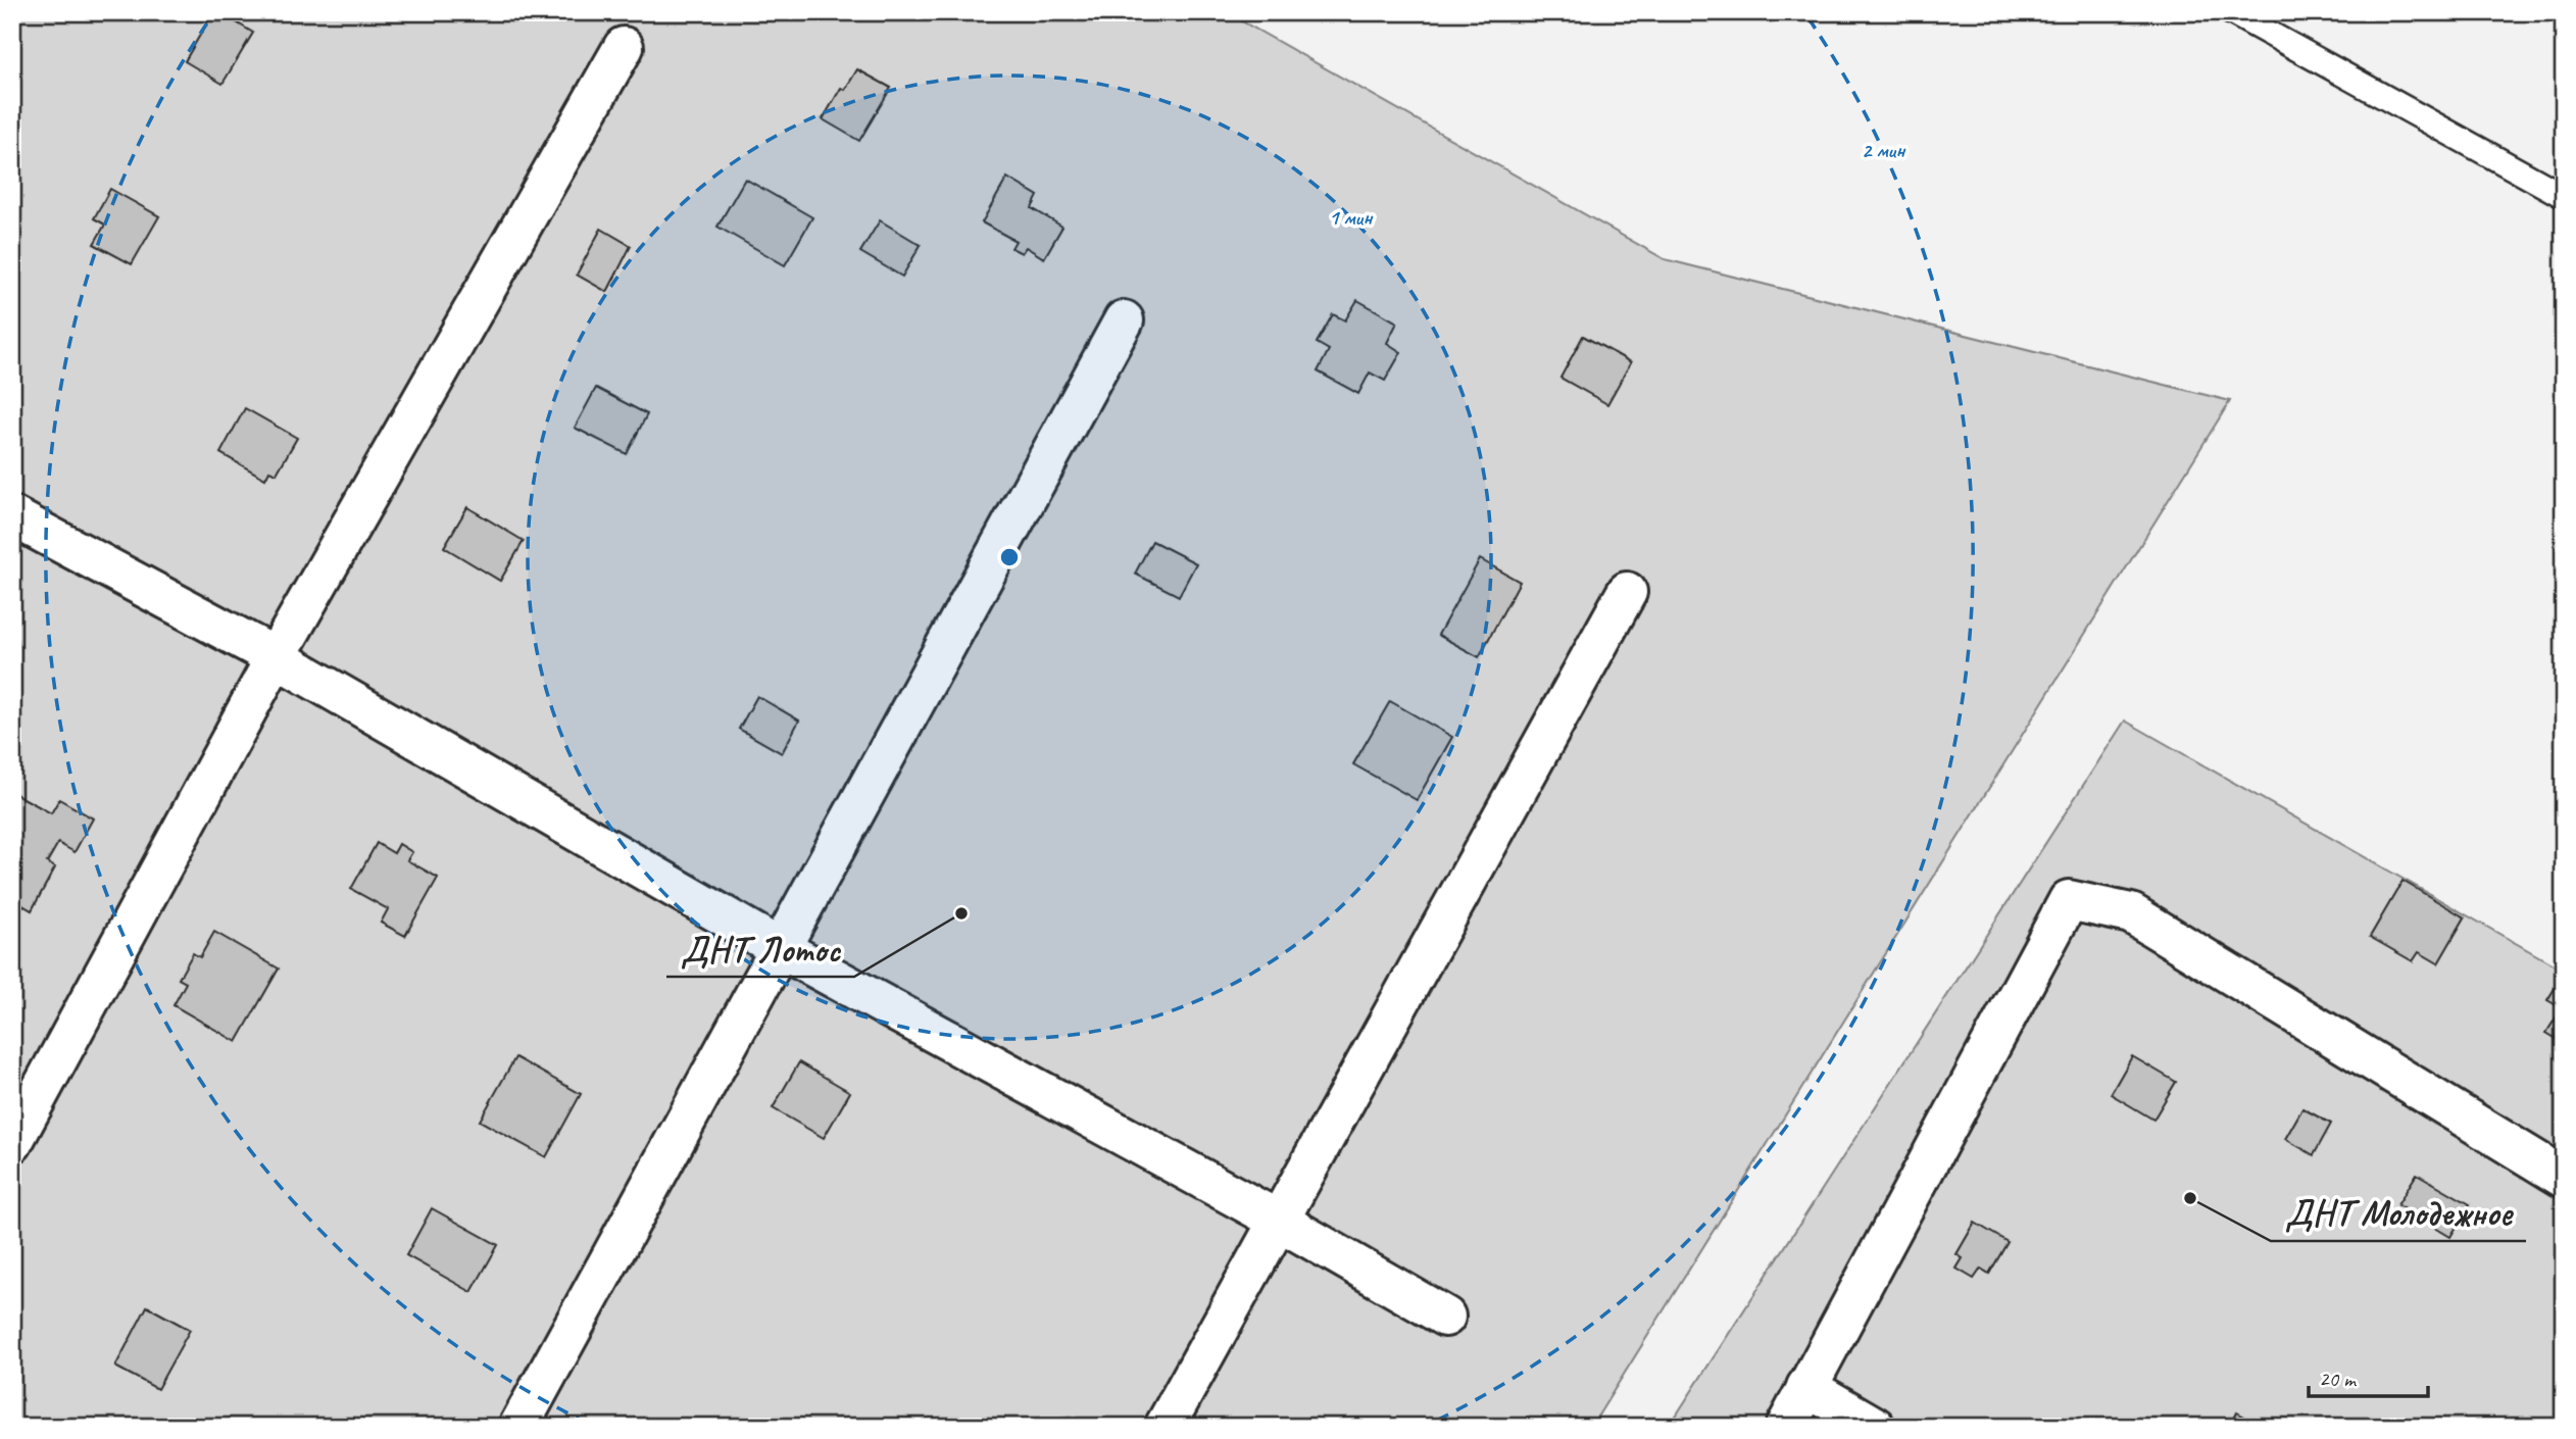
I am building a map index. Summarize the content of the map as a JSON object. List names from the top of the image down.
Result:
{
  "places": ["ДНТ Лотос", "ДНТ Молодежное"],
  "scale_bar": "20 m",
  "rings": ["2 мин", "1 мин"]
}
